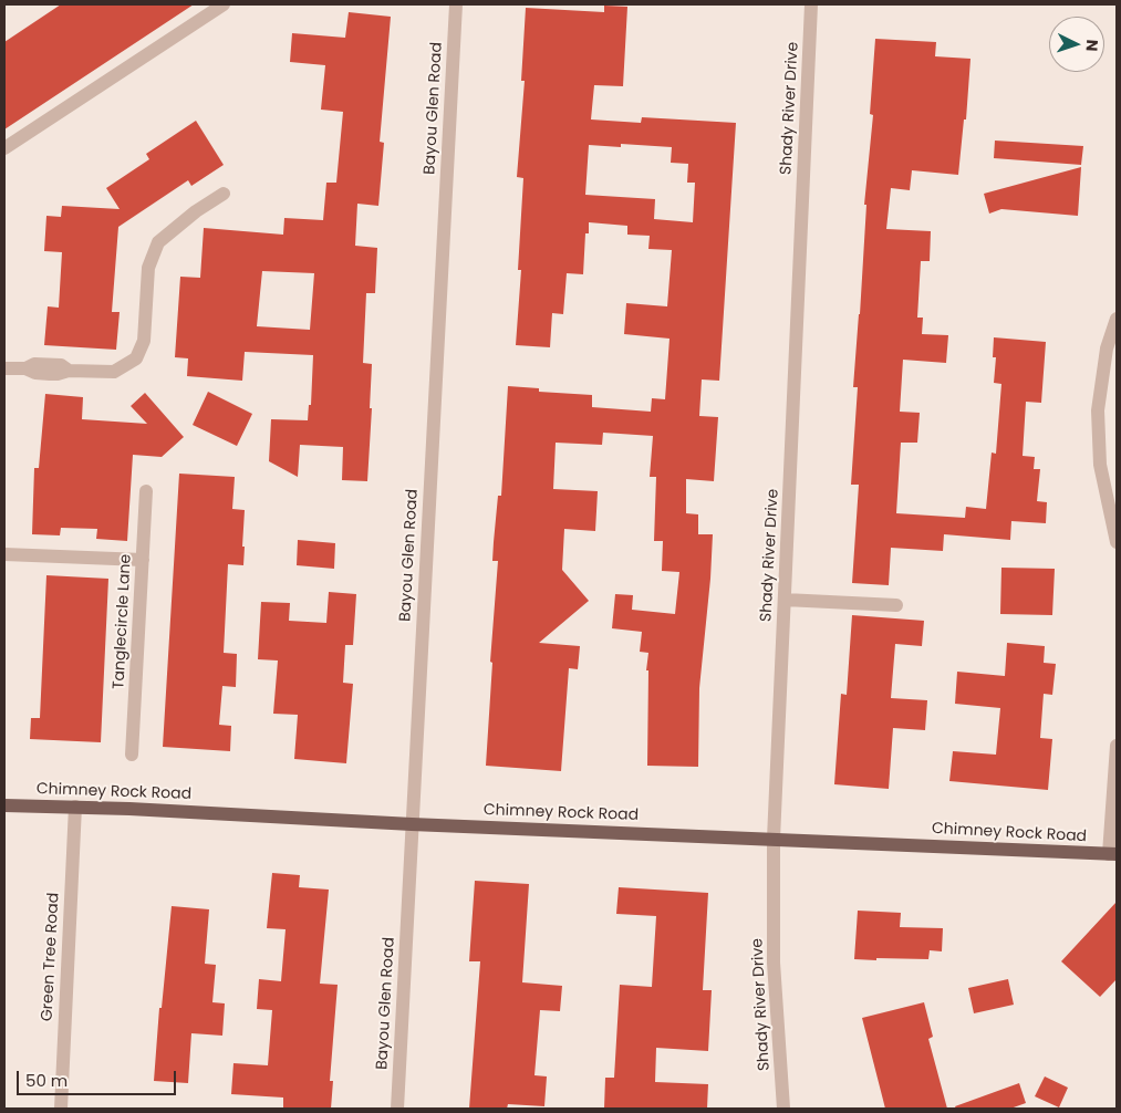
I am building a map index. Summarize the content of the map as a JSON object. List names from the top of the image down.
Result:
{
  "streets": {
    "main road": ["Chimney Rock Road"],
    "street": [
      "Bayou Glen Road",
      "Shady River Drive",
      "Tanglecircle Lane",
      "Green Tree Road"
    ]
  },
  "crossings": [
    ["Bayou Glen Road", "Chimney Rock Road"],
    ["Shady River Drive", "Chimney Rock Road"],
    ["Chimney Rock Road", "Green Tree Road"]
  ],
  "scale_bar": "50 m",
  "north": "right"
}
